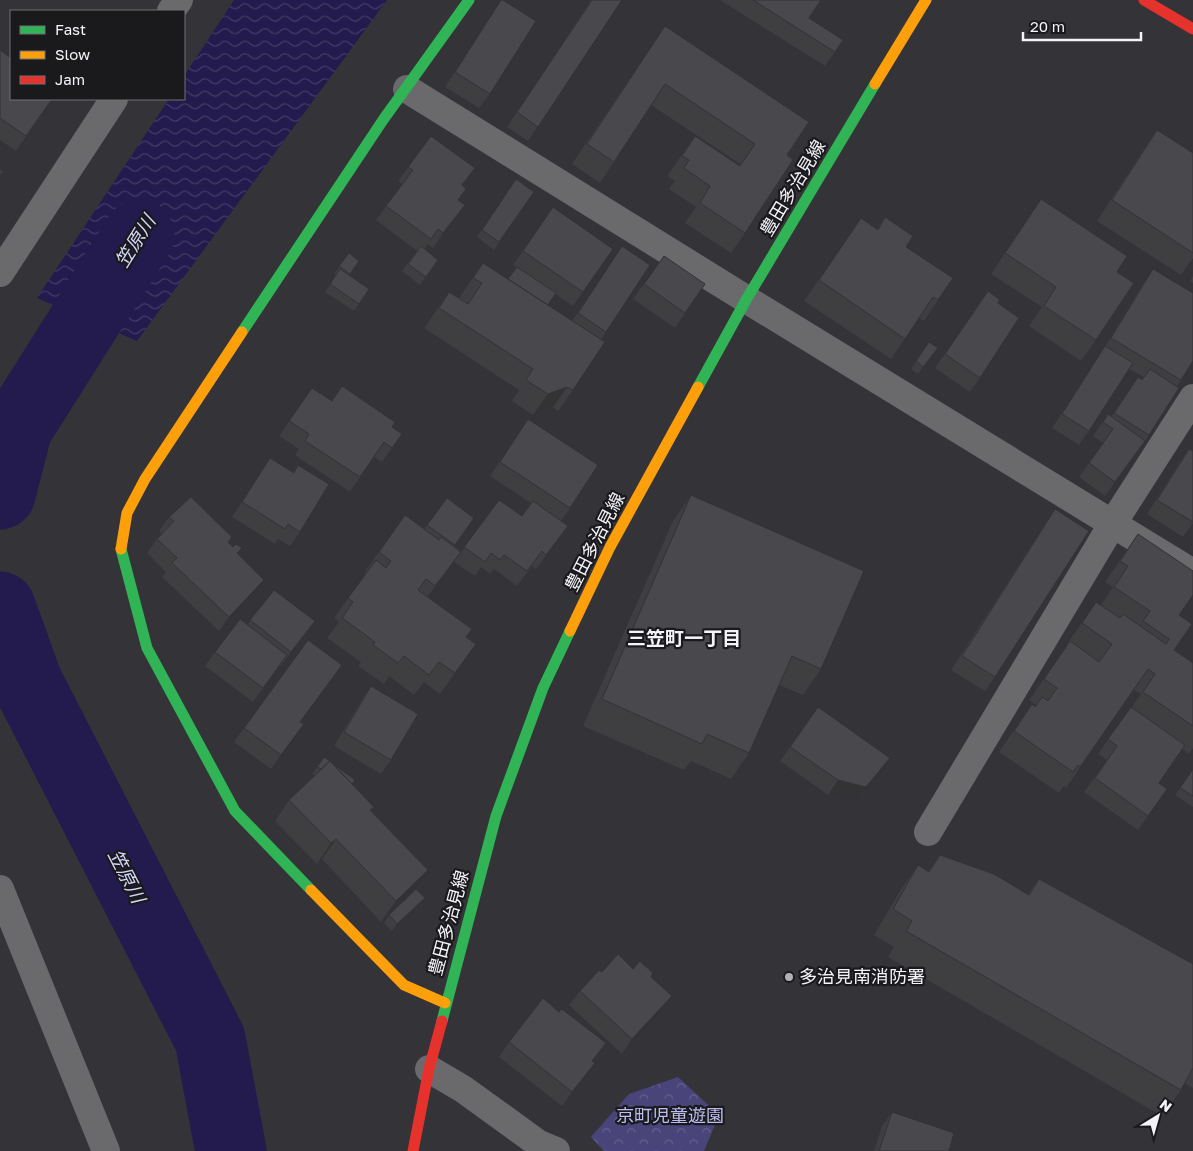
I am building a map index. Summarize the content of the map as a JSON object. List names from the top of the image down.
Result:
{
  "streets": {
    "main road": ["豊田多治見線"]
  },
  "districts": ["三笠町一丁目"],
  "water": ["笠原川"],
  "parks": ["京町児童遊園"],
  "places": ["多治見南消防署"],
  "legend": ["Fast", "Slow", "Jam"],
  "scale_bar": "20 m",
  "north": "top right"
}
